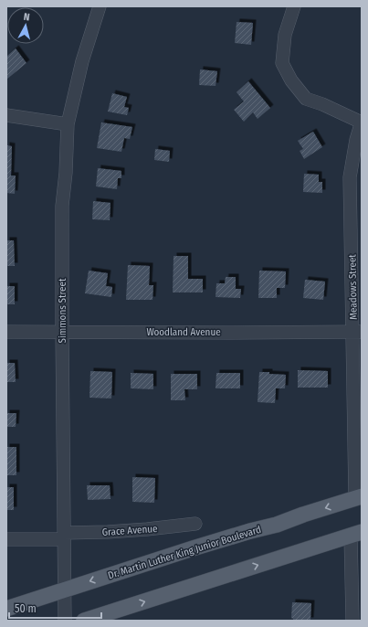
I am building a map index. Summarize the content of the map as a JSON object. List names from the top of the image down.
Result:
{
  "streets": {
    "main road": ["Dr. Martin Luther King Junior Boulevard"],
    "street": [
      "Meadows Street",
      "Simmons Street",
      "Woodland Avenue",
      "Grace Avenue"
    ]
  },
  "crossings": [
    ["Meadows Street", "Woodland Avenue"],
    ["Meadows Street", "Dr. Martin Luther King Junior Boulevard"],
    ["Simmons Street", "Woodland Avenue"],
    ["Simmons Street", "Grace Avenue"],
    ["Simmons Street", "Dr. Martin Luther King Junior Boulevard"]
  ],
  "scale_bar": "50 m",
  "north": "top"
}
